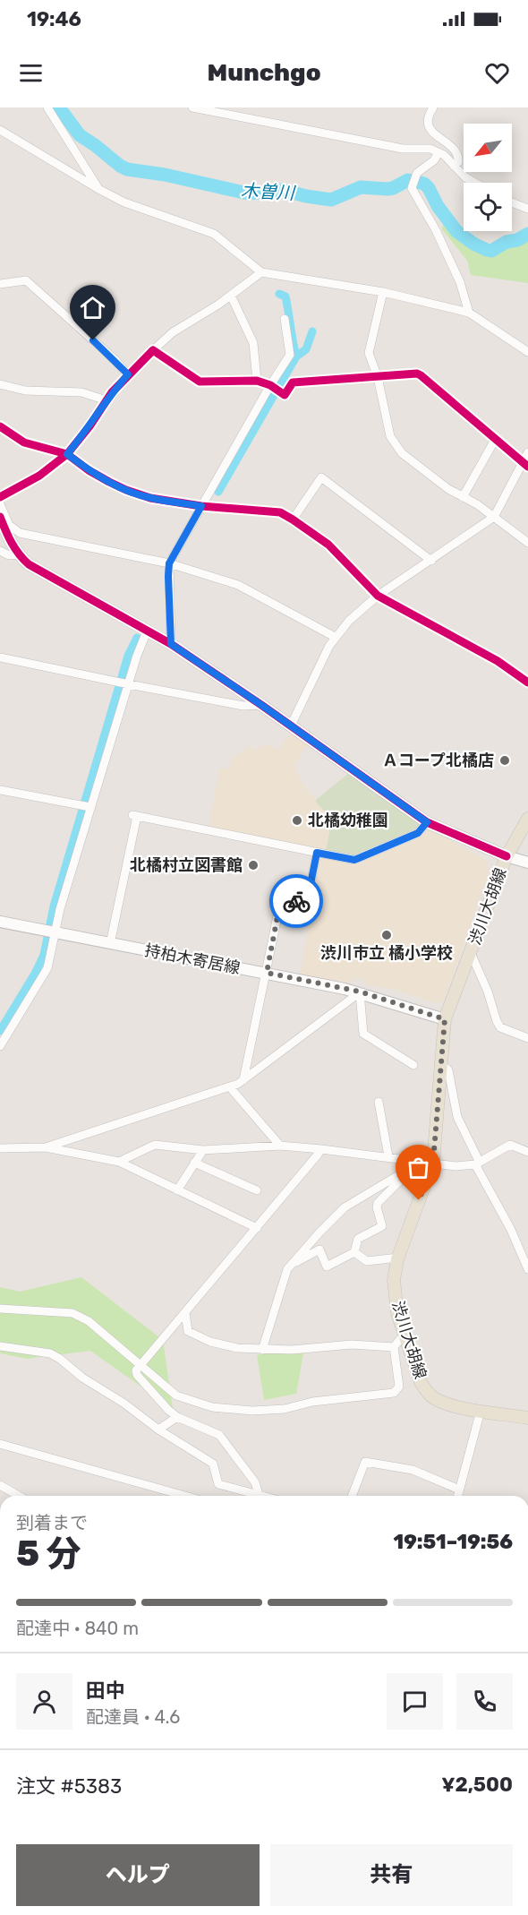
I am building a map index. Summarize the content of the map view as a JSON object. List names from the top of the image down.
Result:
{
  "streets": {
    "main road": ["渋川大胡線"],
    "street": ["持柏木寄居線"]
  },
  "crossings": [
    ["渋川大胡線", "持柏木寄居線"]
  ],
  "water": ["木曽川"],
  "places": [
    "Ａコープ北橘店",
    "北橘幼稚園",
    "北橘村立図書館",
    "渋川市立 橘小学校"
  ],
  "north": "bottom left",
  "page": {
    "status": "19:46",
    "header": "Munchgo",
    "heading": ["5 分", "到着まで", "19:51–19:56"],
    "panel": [
      "田中",
      "配達員 · 4.6",
      "注文 #5383",
      "¥2,500"
    ],
    "bar": "配達中 · 840 m",
    "buttons": ["ヘルプ", "共有"]
  }
}
